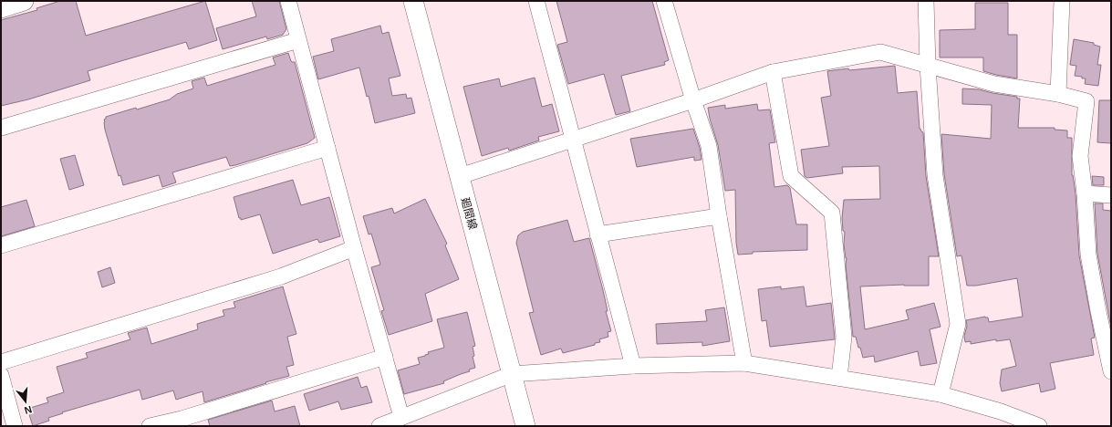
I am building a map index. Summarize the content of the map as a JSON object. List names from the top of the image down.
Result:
{
  "streets": {
    "street": ["廻間線"]
  },
  "north": "bottom"
}
